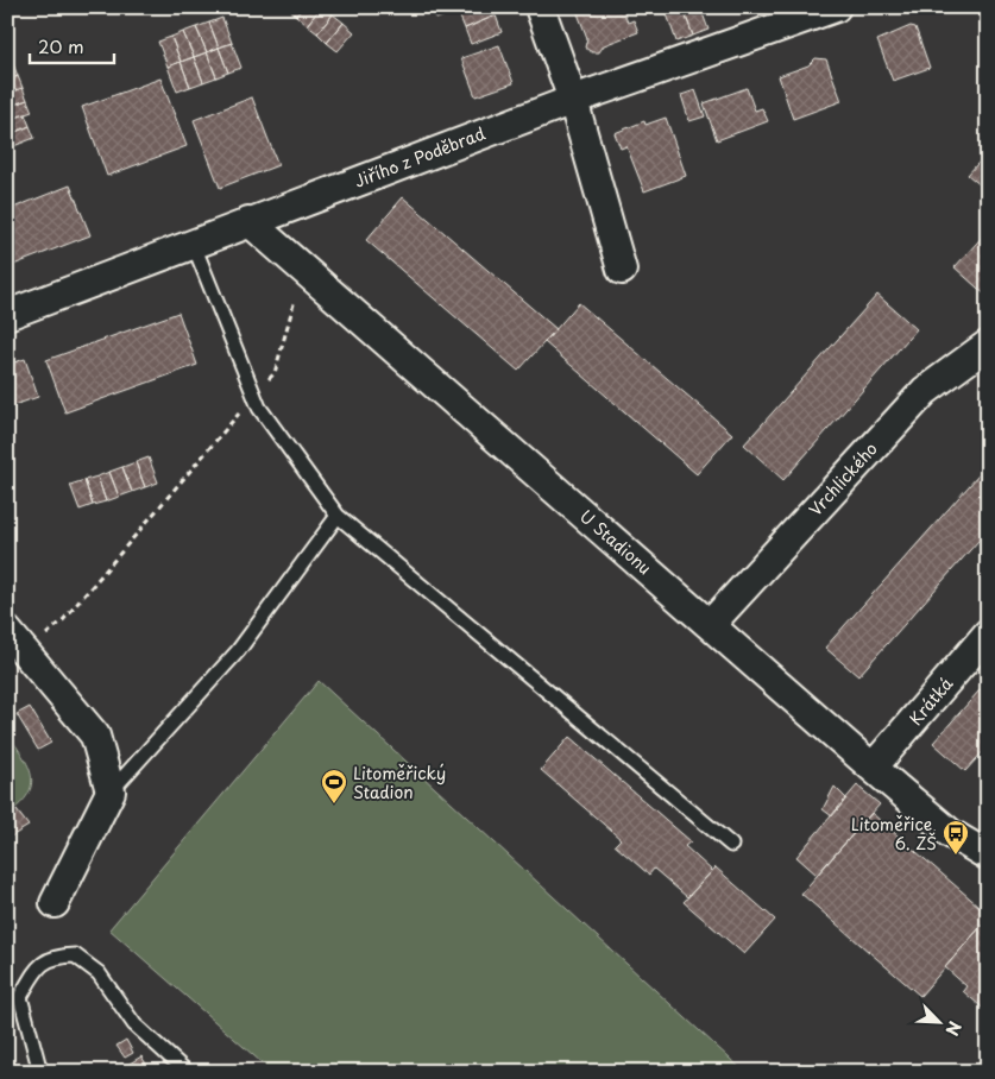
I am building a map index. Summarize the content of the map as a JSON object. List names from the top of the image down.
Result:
{
  "streets": {
    "street": [
      "Jiřího z Poděbrad",
      "Vrchlického",
      "U Stadionu",
      "Krátká"
    ]
  },
  "crossings": [
    ["Jiřího z Poděbrad", "U Stadionu"],
    ["Vrchlického", "U Stadionu"],
    ["U Stadionu", "Krátká"]
  ],
  "places": {
    "sports": ["Litoměřický Stadion"],
    "bus stop": ["Litoměřice, 6. ZŠ"]
  },
  "scale_bar": "20 m",
  "north": "bottom right"
}
